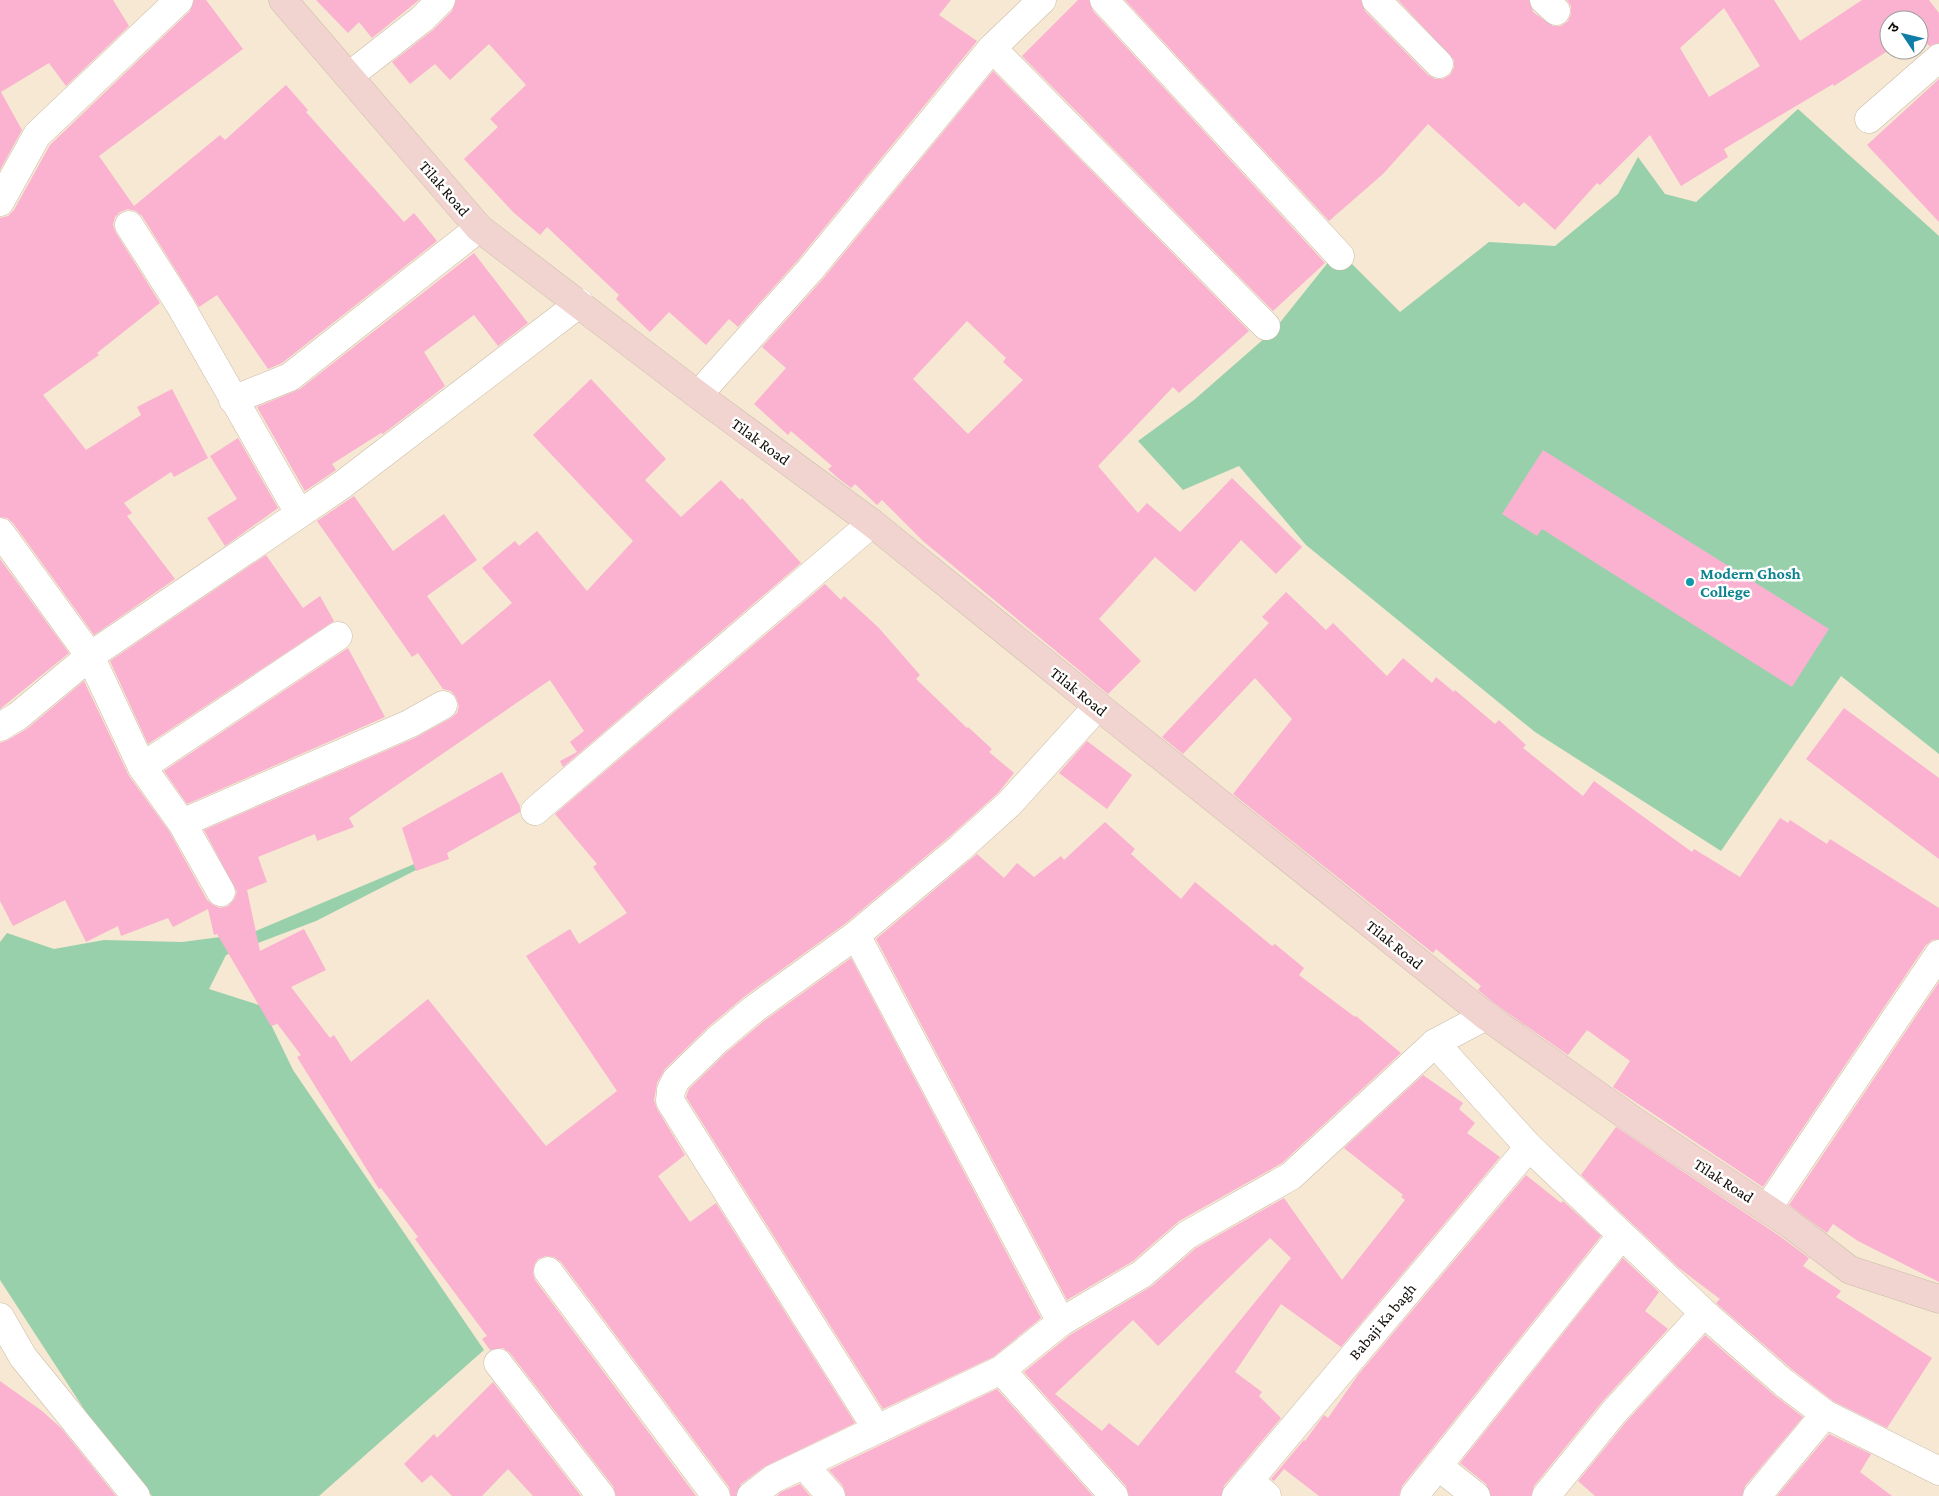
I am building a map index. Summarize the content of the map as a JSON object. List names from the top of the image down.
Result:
{
  "streets": {
    "main road": ["Tilak Road"],
    "street": ["Babaji Ka bagh"]
  },
  "places": ["Modern Ghosh College"],
  "north": "top left"
}
